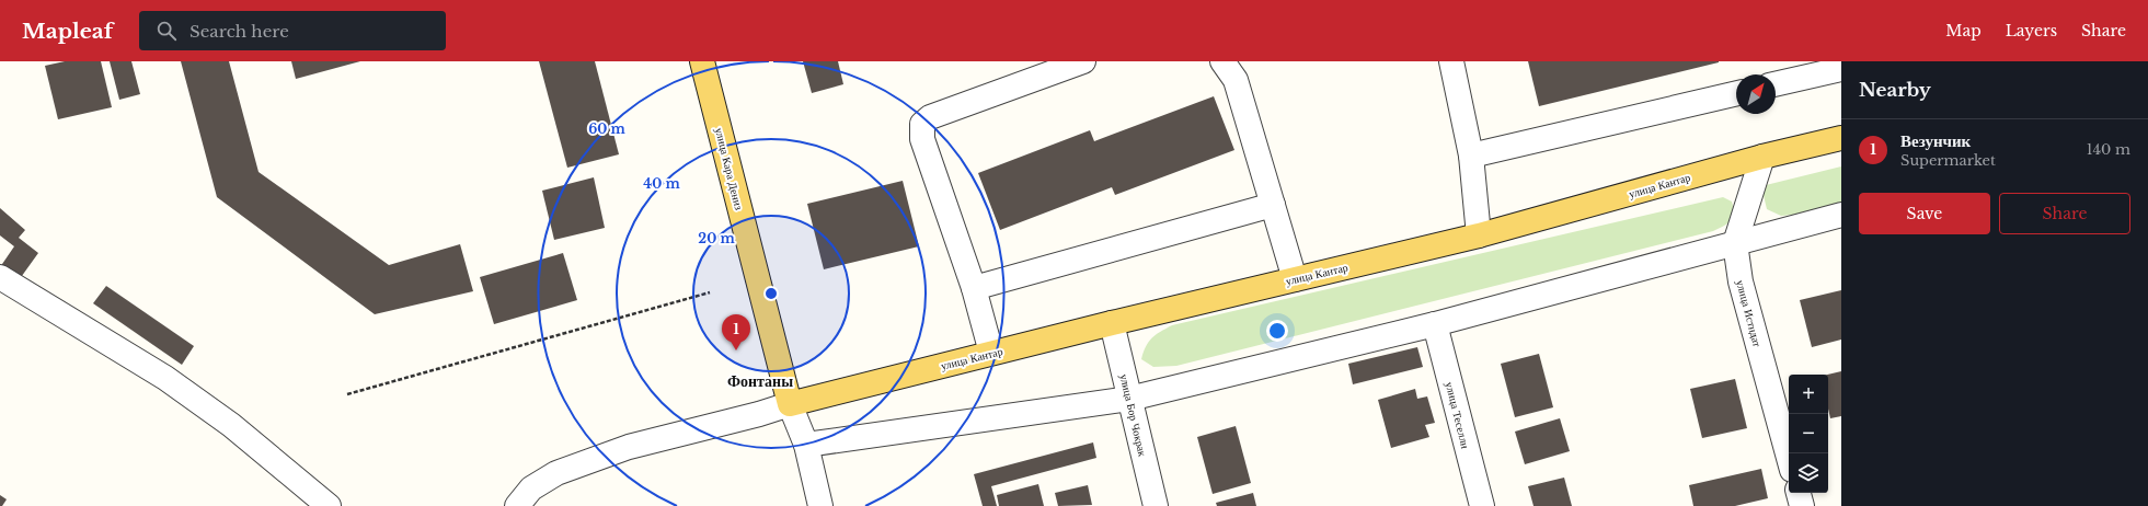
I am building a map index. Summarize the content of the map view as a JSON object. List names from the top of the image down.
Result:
{
  "streets": {
    "main road": ["улица Кара Дениз", "улица Кантар"],
    "street": ["улица Истидат", "улица Бор Чокрак", "улица Теселли"]
  },
  "crossings": [
    ["улица Кара Дениз", "улица Кантар"],
    ["улица Кантар", "улица Истидат"],
    ["улица Кантар", "улица Бор Чокрак"]
  ],
  "districts": ["Фонтаны"],
  "north": "top right",
  "page": {
    "header": "Mapleaf",
    "search": "Search here",
    "nav": ["Map", "Layers", "Share"],
    "heading": "Nearby",
    "list": [
      {
        "mark": "1",
        "name": "Везунчик",
        "note": "Supermarket",
        "value": "140 m"
      }
    ],
    "buttons": ["Save", "Share"],
    "pins": "1",
    "map_buttons": ["+", "−"]
  },
  "rings": ["60 m", "40 m", "20 m"]
}
